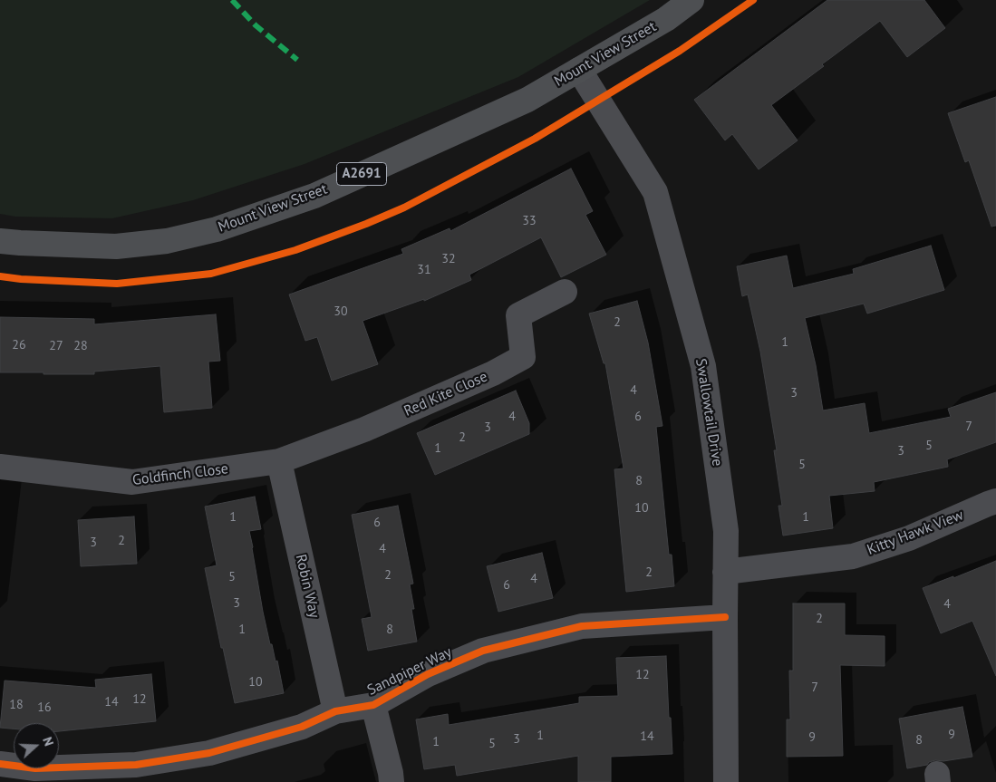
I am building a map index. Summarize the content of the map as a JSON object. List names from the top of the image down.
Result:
{
  "streets": {
    "main road": ["Mount View Street", "A2691"],
    "street": [
      "Red Kite Close",
      "Swallowtail Drive",
      "Goldfinch Close",
      "Kitty Hawk View",
      "Robin Way",
      "Sandpiper Way"
    ]
  },
  "crossings": [
    ["Mount View Street", "Swallowtail Drive"],
    ["Red Kite Close", "Goldfinch Close"],
    ["Red Kite Close", "Robin Way"],
    ["Swallowtail Drive", "Kitty Hawk View"],
    ["Swallowtail Drive", "Sandpiper Way"],
    ["Goldfinch Close", "Robin Way"],
    ["Robin Way", "Sandpiper Way"]
  ],
  "house_numbers": [
    "33",
    "32",
    "31",
    "30",
    "2",
    "1",
    "26",
    "27",
    "28",
    "4",
    "3",
    "4",
    "6",
    "7",
    "3",
    "2",
    "5",
    "1",
    "3",
    "5",
    "8",
    "10",
    "1",
    "1",
    "6",
    "2",
    "3",
    "4",
    "2",
    "2",
    "5",
    "4",
    "6",
    "3",
    "4",
    "2",
    "1",
    "8",
    "12",
    "10",
    "7",
    "12",
    "14",
    "18",
    "16",
    "9",
    "1",
    "14",
    "9",
    "3",
    "8",
    "1",
    "5"
  ],
  "north": "right"
}
